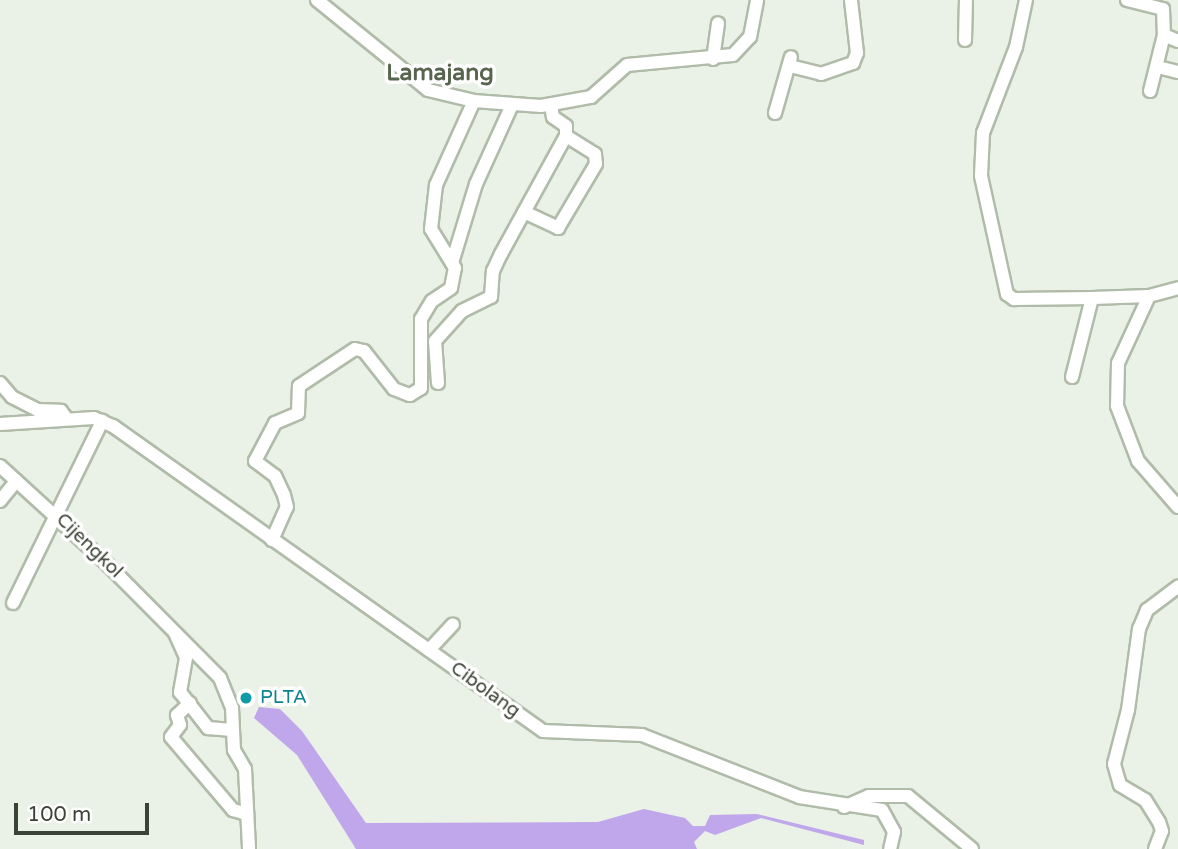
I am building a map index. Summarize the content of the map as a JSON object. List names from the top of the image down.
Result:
{
  "streets": {
    "street": ["Cijengkol", "Cibolang"]
  },
  "districts": ["Lamajang"],
  "places": ["PLTA"],
  "scale_bar": "100 m"
}
